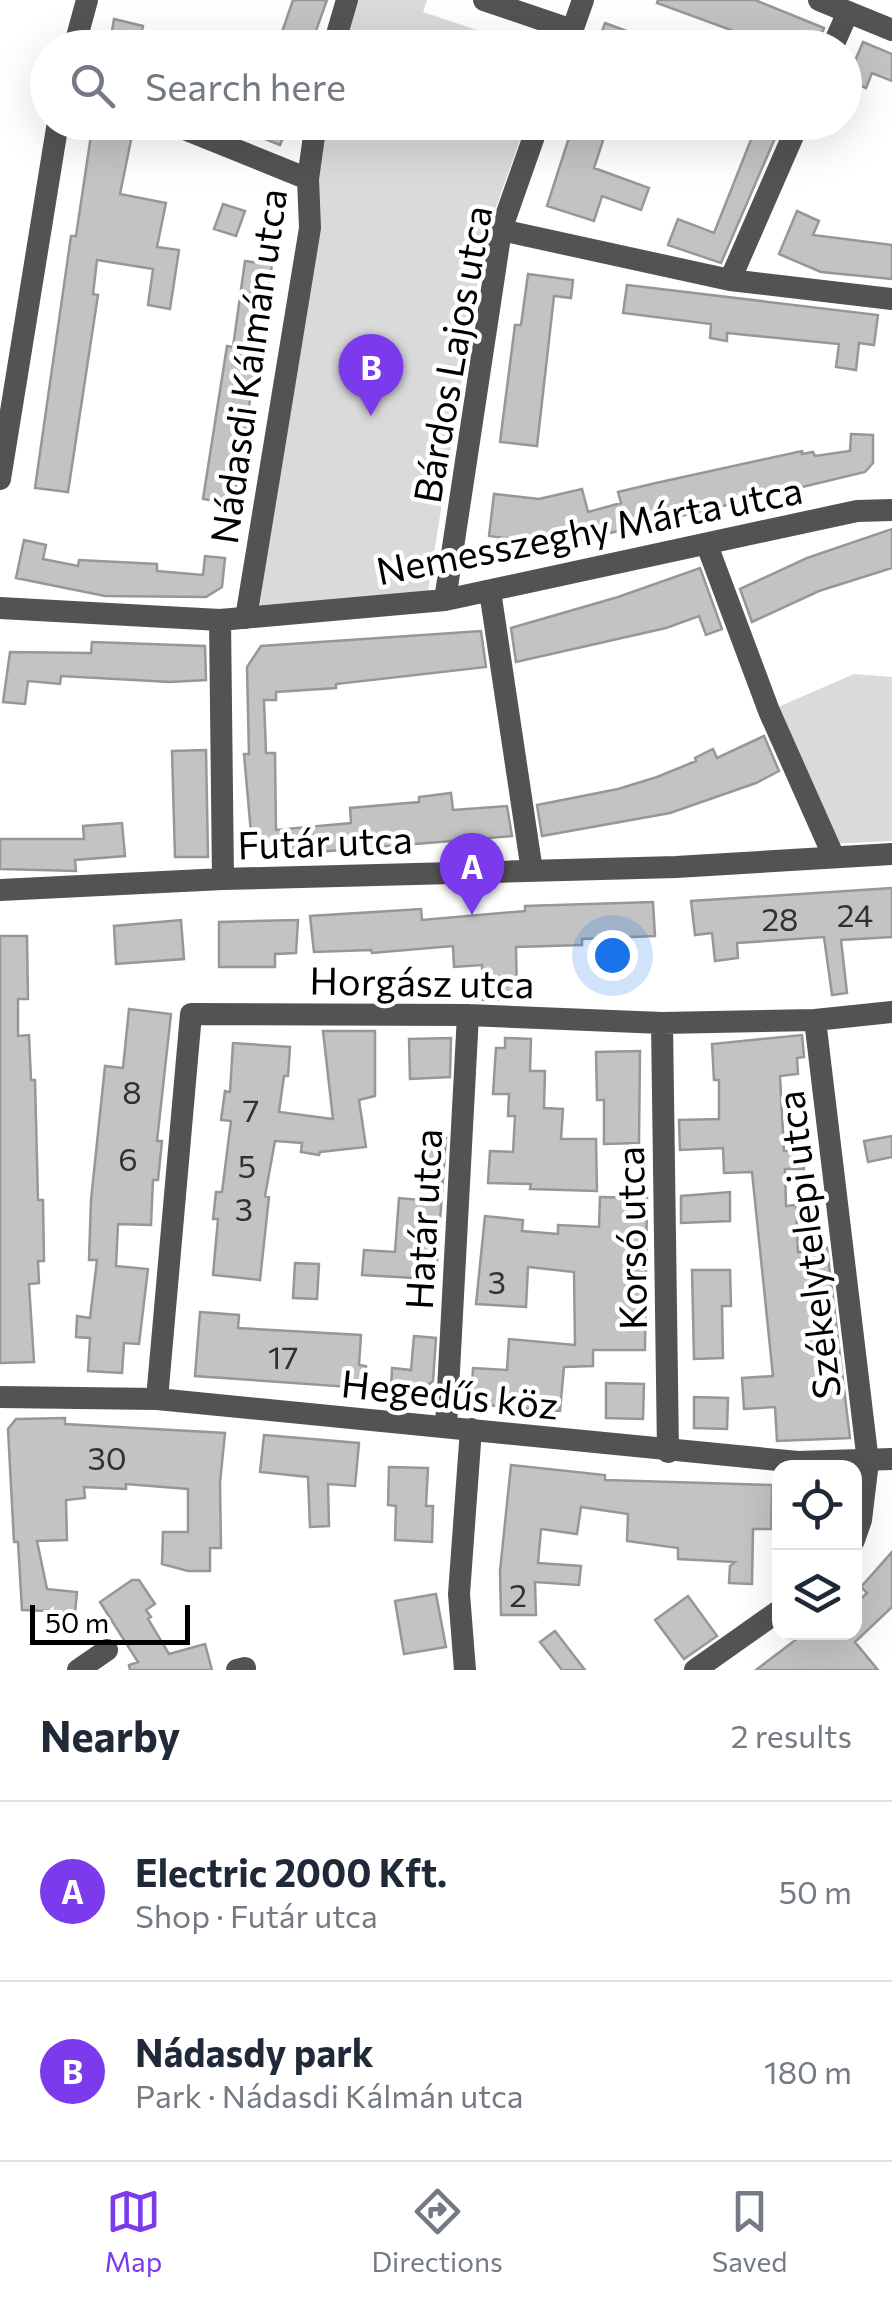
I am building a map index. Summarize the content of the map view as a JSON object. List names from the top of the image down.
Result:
{
  "streets": {
    "street": [
      "Bárdos Lajos utca",
      "Nádasdi Kálmán utca",
      "Nemesszeghy Márta utca",
      "Futár utca",
      "Horgász utca",
      "Határ utca",
      "Korsó utca",
      "Székelytelepi utca",
      "Hegedűs köz"
    ]
  },
  "crossings": [
    ["Bárdos Lajos utca", "Nemesszeghy Márta utca"],
    ["Nádasdi Kálmán utca", "Nemesszeghy Márta utca"],
    ["Horgász utca", "Határ utca"],
    ["Horgász utca", "Korsó utca"],
    ["Horgász utca", "Székelytelepi utca"],
    ["Horgász utca", "Hegedűs köz"],
    ["Határ utca", "Hegedűs köz"],
    ["Korsó utca", "Hegedűs köz"],
    ["Székelytelepi utca", "Hegedűs köz"]
  ],
  "house_numbers": [
    "24",
    "28",
    "8",
    "7",
    "6",
    "5",
    "3",
    "3",
    "17",
    "30",
    "2"
  ],
  "scale_bar": "50 m",
  "page": {
    "search": "Search here",
    "pins": ["B", "A"],
    "scale": "50 m",
    "heading": ["Nearby", "2 results"],
    "list": [
      {
        "mark": "A",
        "name": "Electric 2000 Kft.",
        "note": "Shop · Futár utca",
        "value": "50 m"
      },
      {
        "mark": "B",
        "name": "Nádasdy park",
        "note": "Park · Nádasdi Kálmán utca",
        "value": "180 m"
      }
    ],
    "nav": ["Map", "Directions", "Saved"]
  }
}
